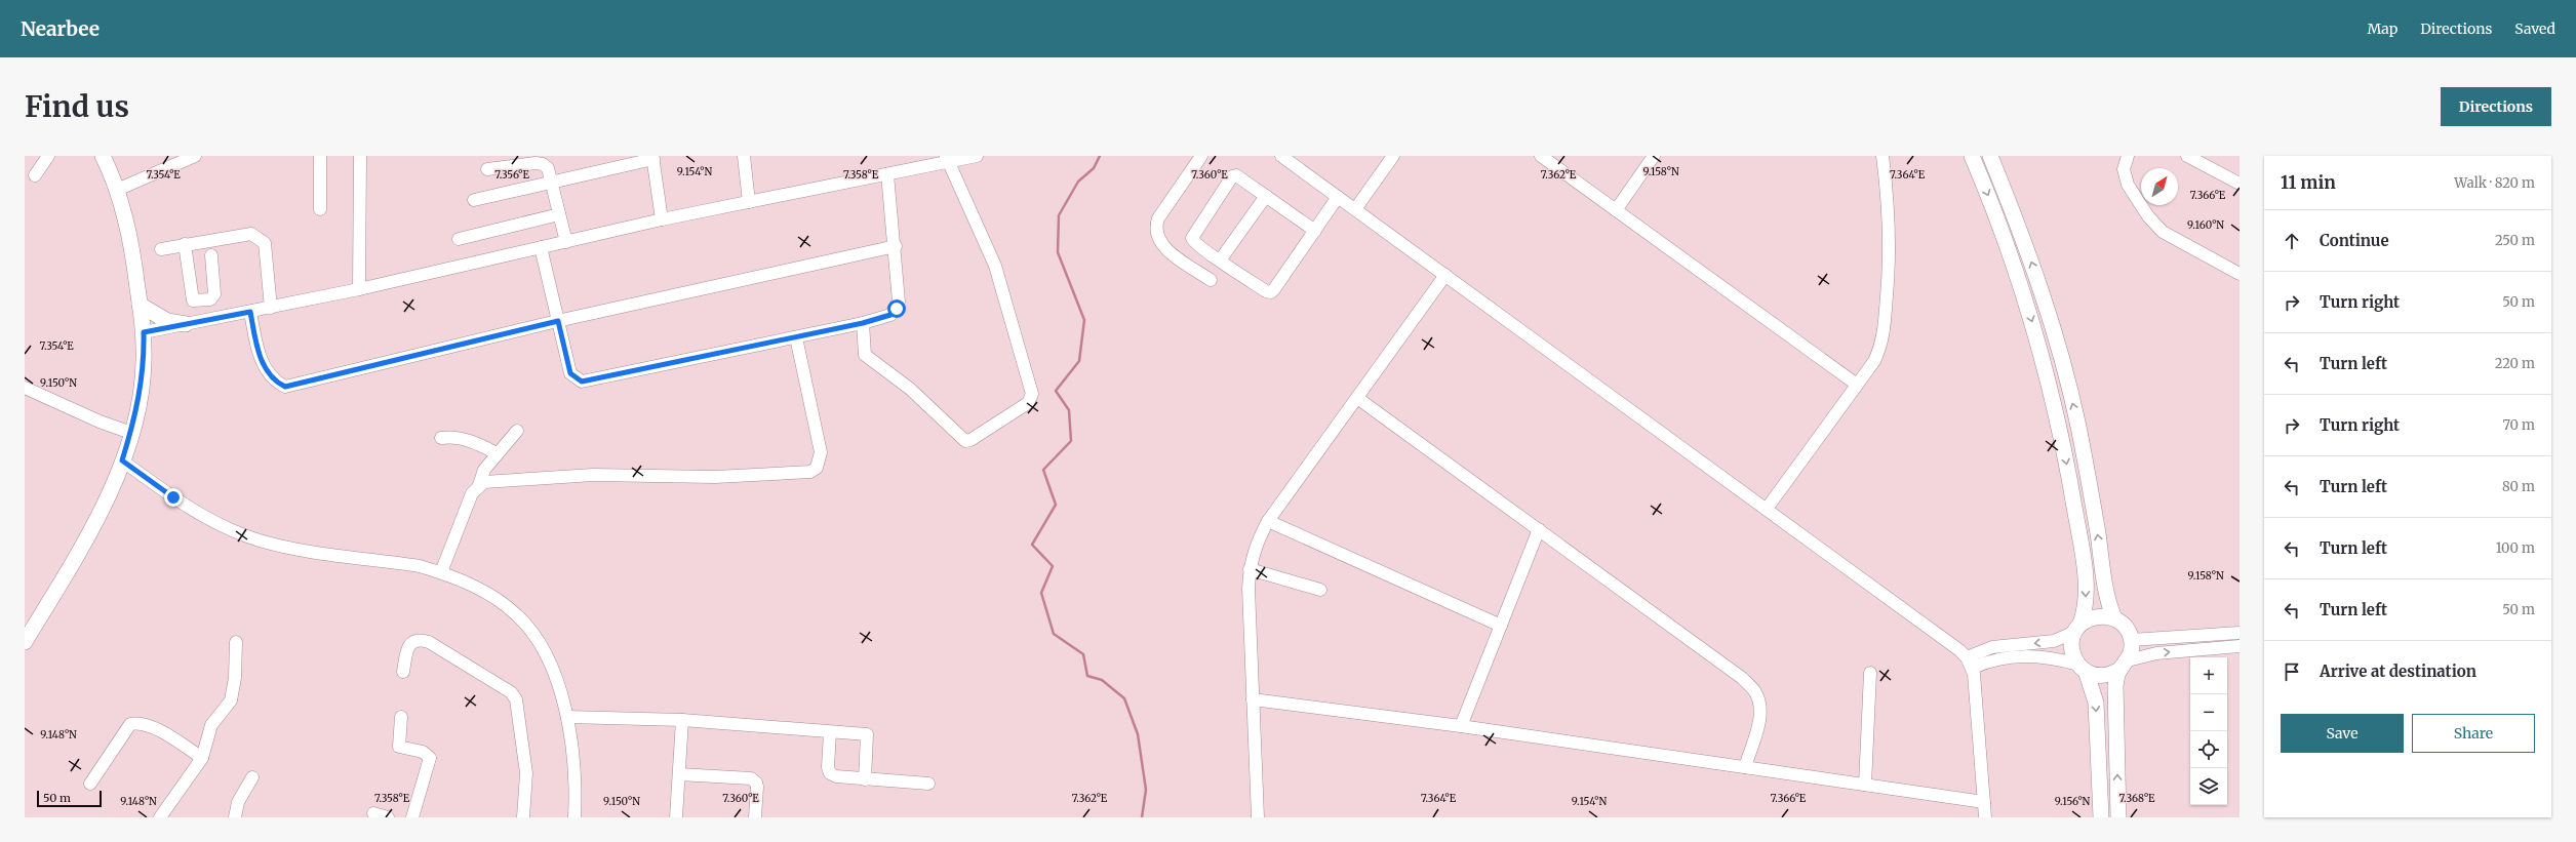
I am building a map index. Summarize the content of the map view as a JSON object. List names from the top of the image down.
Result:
{
  "scale_bar": "50 m",
  "north": "top right",
  "page": {
    "header": "Nearbee",
    "nav": ["Map", "Directions", "Saved"],
    "buttons": [
      "Directions",
      ["Save", "Share"]
    ],
    "title": "Find us",
    "heading": ["11 min", "Walk · 820 m"],
    "list": [
      ["Continue", "250 m"],
      ["Turn right", "50 m"],
      ["Turn left", "220 m"],
      ["Turn right", "70 m"],
      ["Turn left", "80 m"],
      ["Turn left", "100 m"],
      ["Turn left", "50 m"],
      "Arrive at destination"
    ],
    "map_buttons": ["+", "−"],
    "scale": "50 m"
  },
  "coordinates": [
    "9.154°N",
    "9.158°N",
    "7.354°E",
    "7.356°E",
    "7.358°E",
    "7.360°E",
    "7.362°E",
    "7.364°E",
    "7.366°E",
    "9.160°N",
    "9.150°N",
    "9.148°N",
    "7.368°E",
    "9.156°N"
  ]
}
